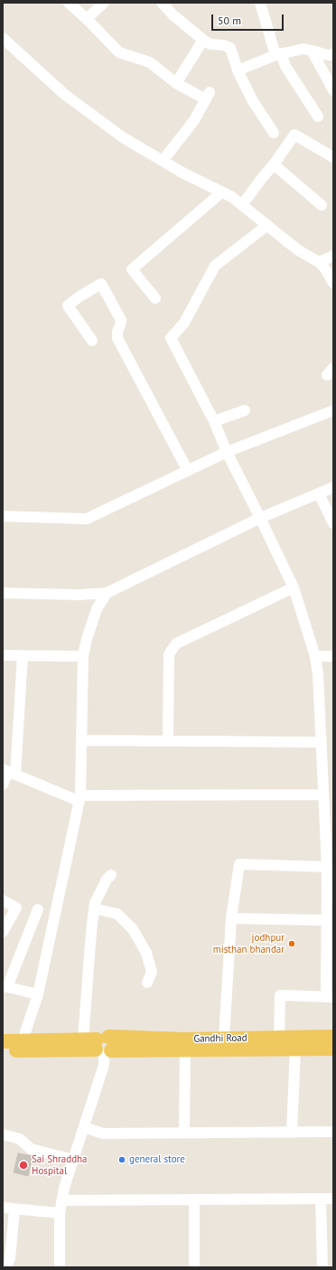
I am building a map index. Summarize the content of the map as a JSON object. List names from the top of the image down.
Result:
{
  "streets": {
    "main road": ["Gandhi Road"]
  },
  "places": ["jodhpur misthan bhandar", "general store", "Sai Shraddha Hospital"],
  "scale_bar": "50 m"
}
